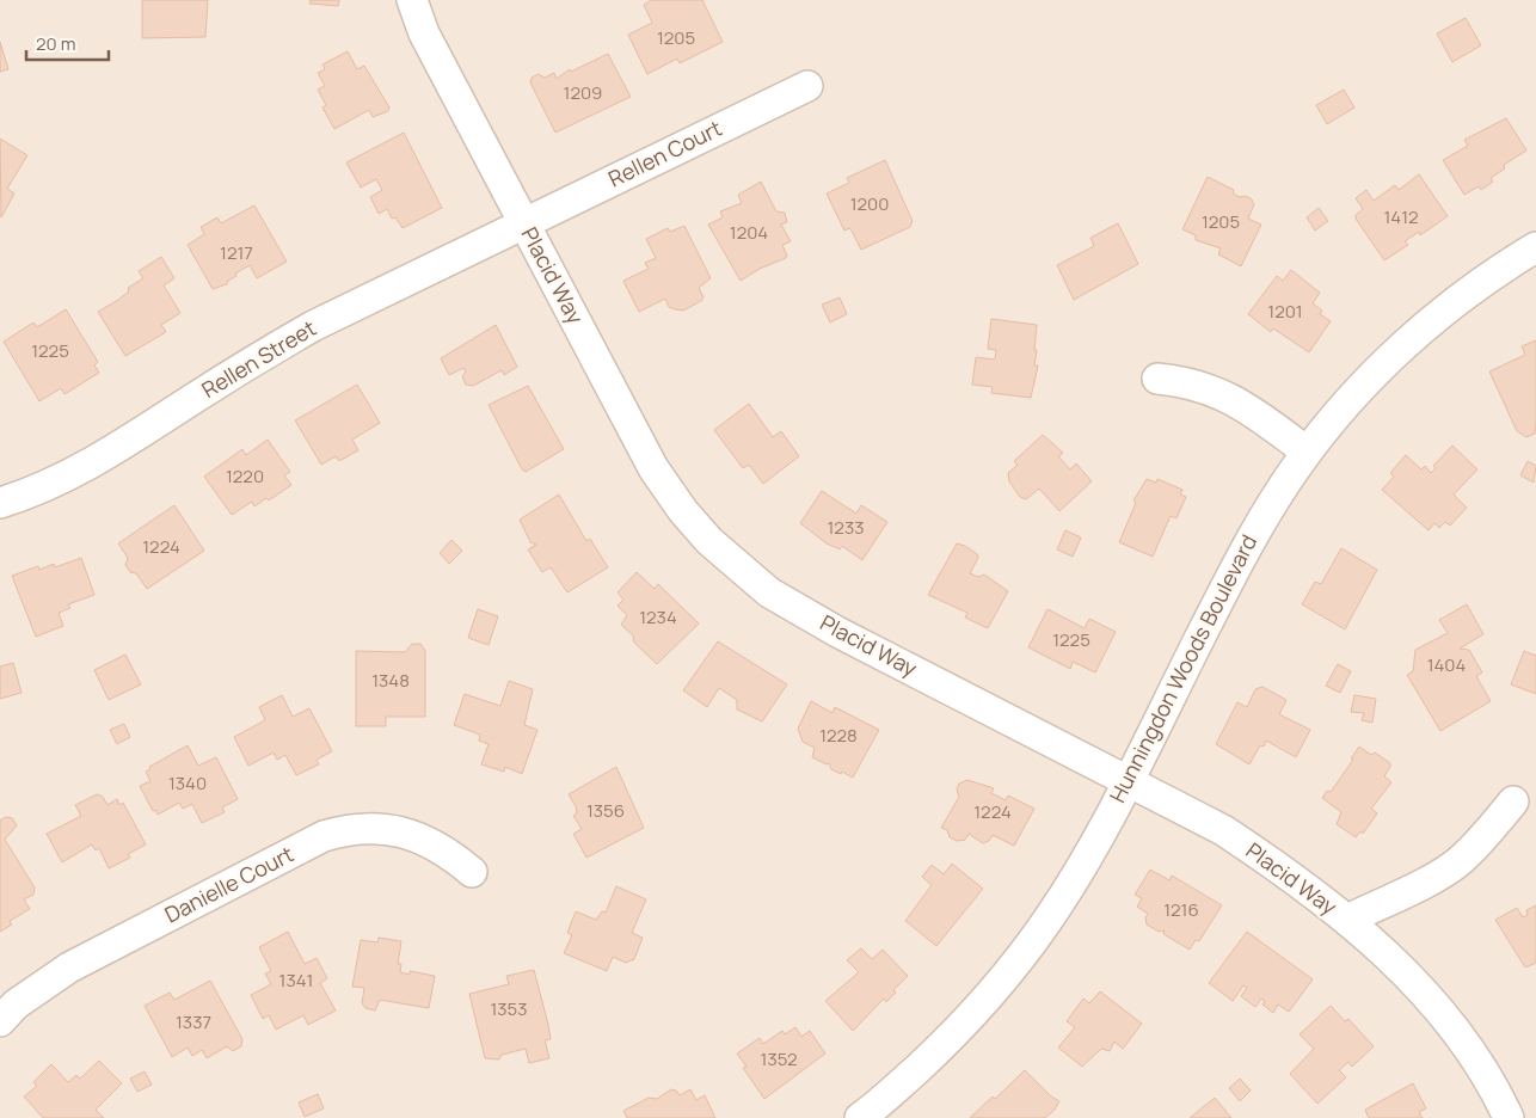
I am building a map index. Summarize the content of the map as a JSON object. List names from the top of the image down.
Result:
{
  "streets": {
    "street": [
      "Rellen Court",
      "Placid Way",
      "Rellen Street",
      "Hunningdon Woods Boulevard",
      "Danielle Court"
    ]
  },
  "crossings": [
    ["Rellen Court", "Placid Way"],
    ["Rellen Court", "Rellen Street"],
    ["Placid Way", "Rellen Street"],
    ["Placid Way", "Hunningdon Woods Boulevard"]
  ],
  "house_numbers": [
    "1205",
    "1209",
    "1200",
    "1412",
    "1205",
    "1204",
    "1217",
    "1201",
    "1225",
    "1220",
    "1233",
    "1224",
    "1234",
    "1225",
    "1404",
    "1348",
    "1228",
    "1340",
    "1356",
    "1224",
    "1216",
    "1341",
    "1353",
    "1337",
    "1352"
  ],
  "scale_bar": "20 m"
}
